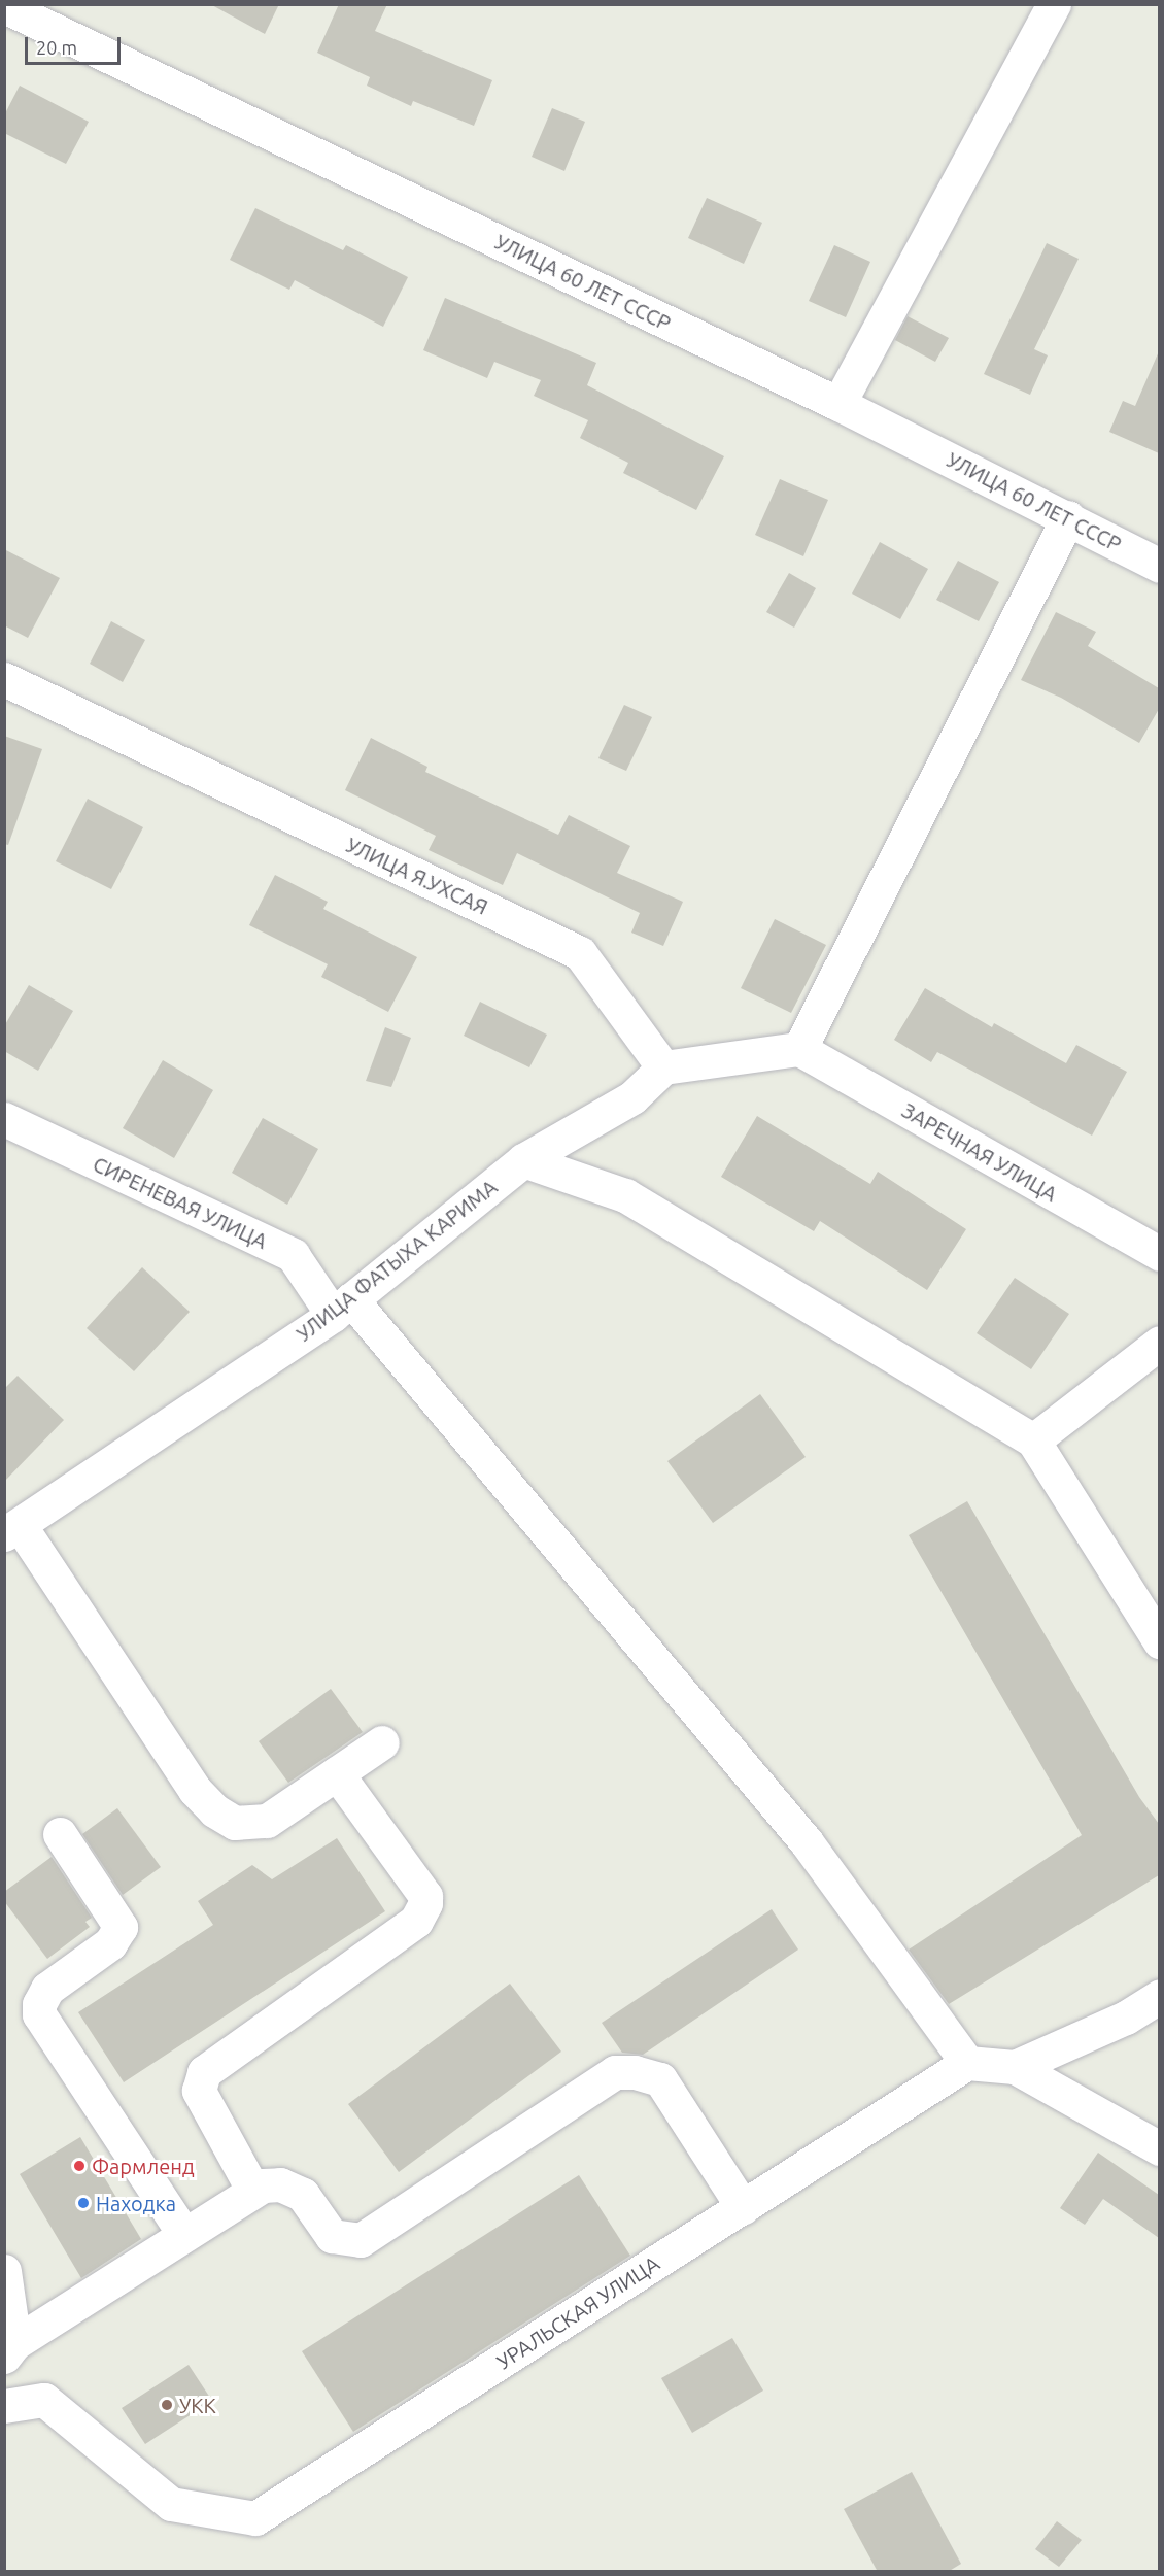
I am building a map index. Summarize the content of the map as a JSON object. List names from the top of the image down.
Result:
{
  "streets": {
    "street": [
      "УЛИЦА 60 ЛЕТ СССР",
      "УЛИЦА Я.УХСАЯ",
      "ЗАРЕЧНАЯ УЛИЦА",
      "СИРЕНЕВАЯ УЛИЦА",
      "УЛИЦА ФАТЫХА КАРИМА",
      "УРАЛЬСКАЯ УЛИЦА"
    ]
  },
  "crossings": [
    ["УЛИЦА Я.УХСАЯ", "УЛИЦА ФАТЫХА КАРИМА"],
    ["СИРЕНЕВАЯ УЛИЦА", "УЛИЦА ФАТЫХА КАРИМА"],
    ["СИРЕНЕВАЯ УЛИЦА", "УРАЛЬСКАЯ УЛИЦА"]
  ],
  "places": ["Фармленд", "Находка", "УКК"],
  "scale_bar": "20 m"
}
